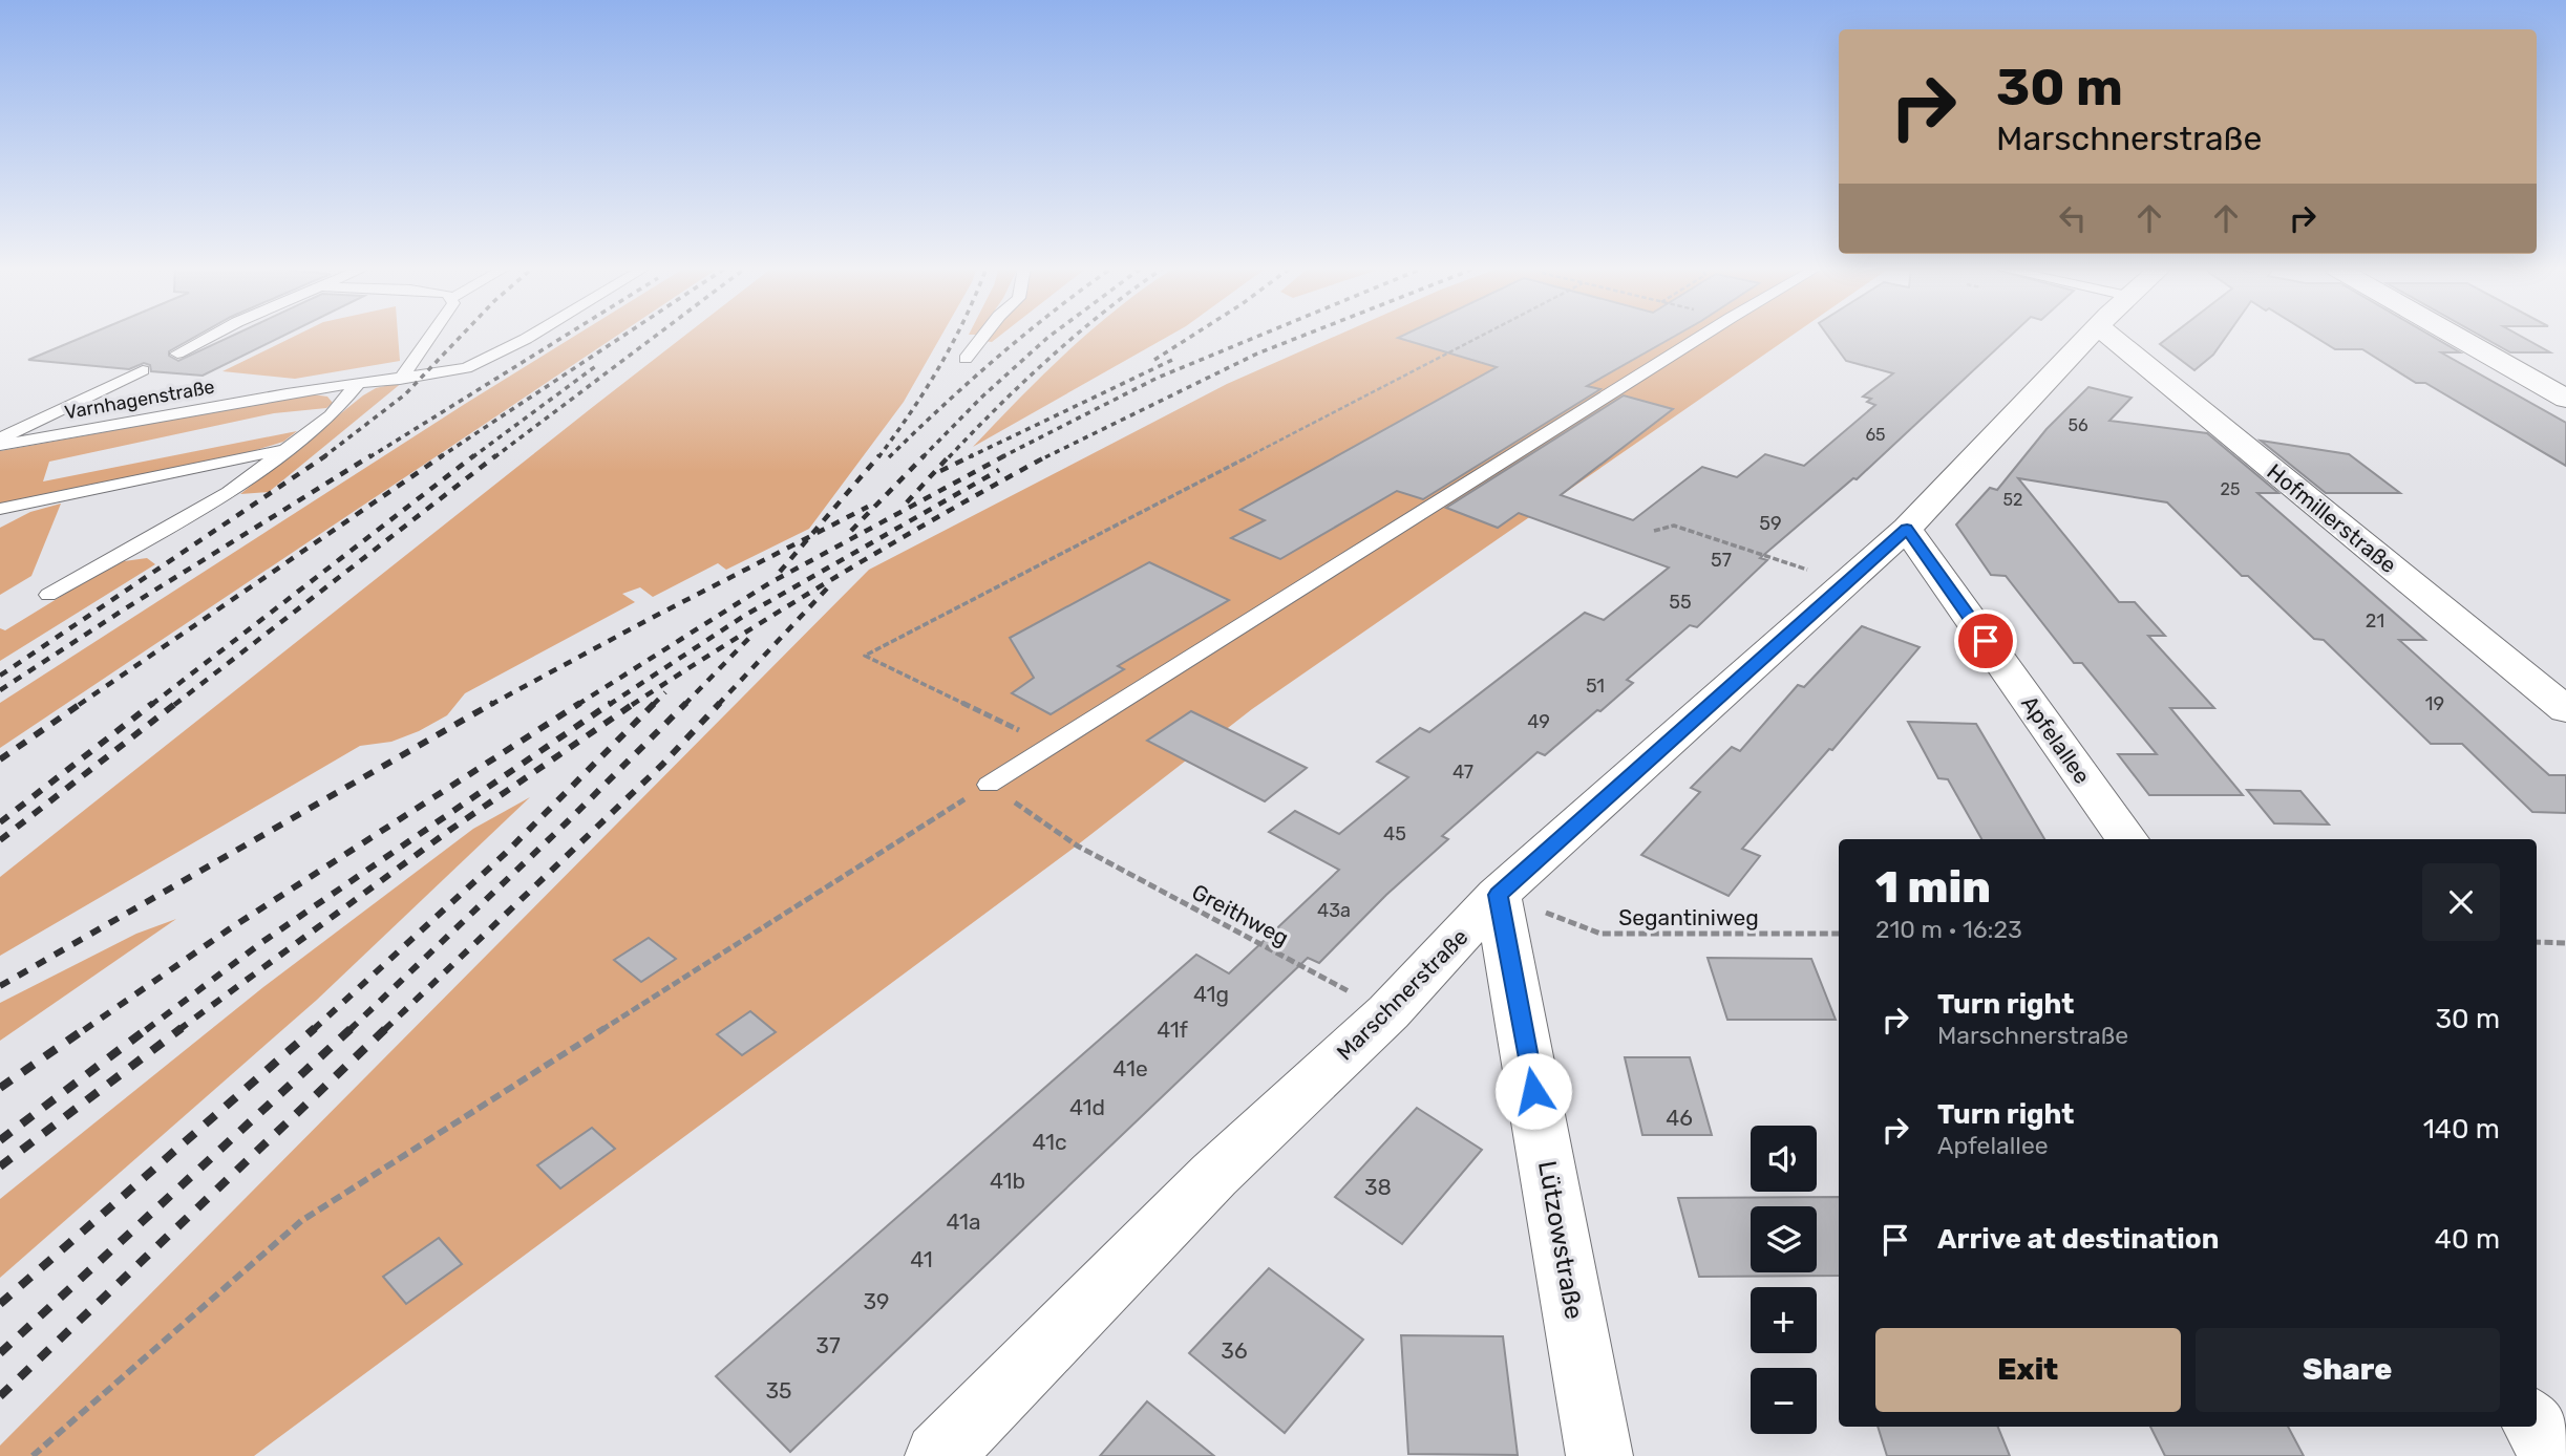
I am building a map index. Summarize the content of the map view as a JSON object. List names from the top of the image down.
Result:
{
  "streets": {
    "street": [
      "Hofmillerstraße",
      "Apfelallee",
      "Marschnerstraße",
      "Lützowstraße"
    ],
    "lane": ["Varnhagenstraße"],
    "path": ["Greithweg", "Segantiniweg"]
  },
  "crossings": [
    ["Apfelallee", "Marschnerstraße"],
    ["Greithweg", "Marschnerstraße"],
    ["Segantiniweg", "Marschnerstraße"],
    ["Segantiniweg", "Lützowstraße"],
    ["Marschnerstraße", "Lützowstraße"]
  ],
  "house_numbers": [
    "56",
    "65",
    "25",
    "52",
    "59",
    "57",
    "55",
    "21",
    "51",
    "19",
    "49",
    "47",
    "45",
    "43a",
    "41g",
    "41f",
    "41e",
    "41d",
    "46",
    "41c",
    "41b",
    "38",
    "41a",
    "41",
    "39",
    "37",
    "36",
    "35"
  ],
  "page": {
    "turn": ["30 m", "Marschnerstraße"],
    "heading": ["1 min", "210 m · 16:23"],
    "list": [
      {
        "name": "Turn right",
        "note": "Marschnerstraße",
        "value": "30 m"
      },
      {
        "name": "Turn right",
        "note": "Apfelallee",
        "value": "140 m"
      },
      {
        "name": "Arrive at destination",
        "value": "40 m"
      }
    ],
    "map_buttons": ["+", "−"],
    "buttons": ["Exit", "Share"]
  }
}
